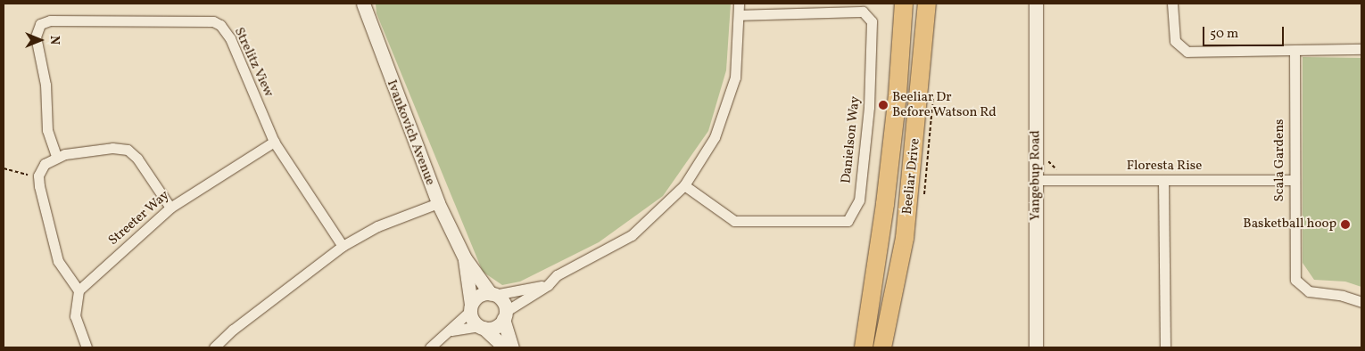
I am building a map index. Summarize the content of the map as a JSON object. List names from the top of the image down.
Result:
{
  "streets": {
    "highway": ["Beeliar Drive"],
    "street": [
      "Strelitz View",
      "Ivankovich Avenue",
      "Danielson Way",
      "Scala Gardens",
      "Floresta Rise",
      "Yangebup Road",
      "Streeter Way"
    ]
  },
  "crossings": [
    ["Strelitz View", "Streeter Way"],
    ["Scala Gardens", "Floresta Rise"],
    ["Floresta Rise", "Yangebup Road"]
  ],
  "places": ["Beeliar Dr Before Watson Rd", "Basketball hoop"],
  "scale_bar": "50 m",
  "north": "right"
}
